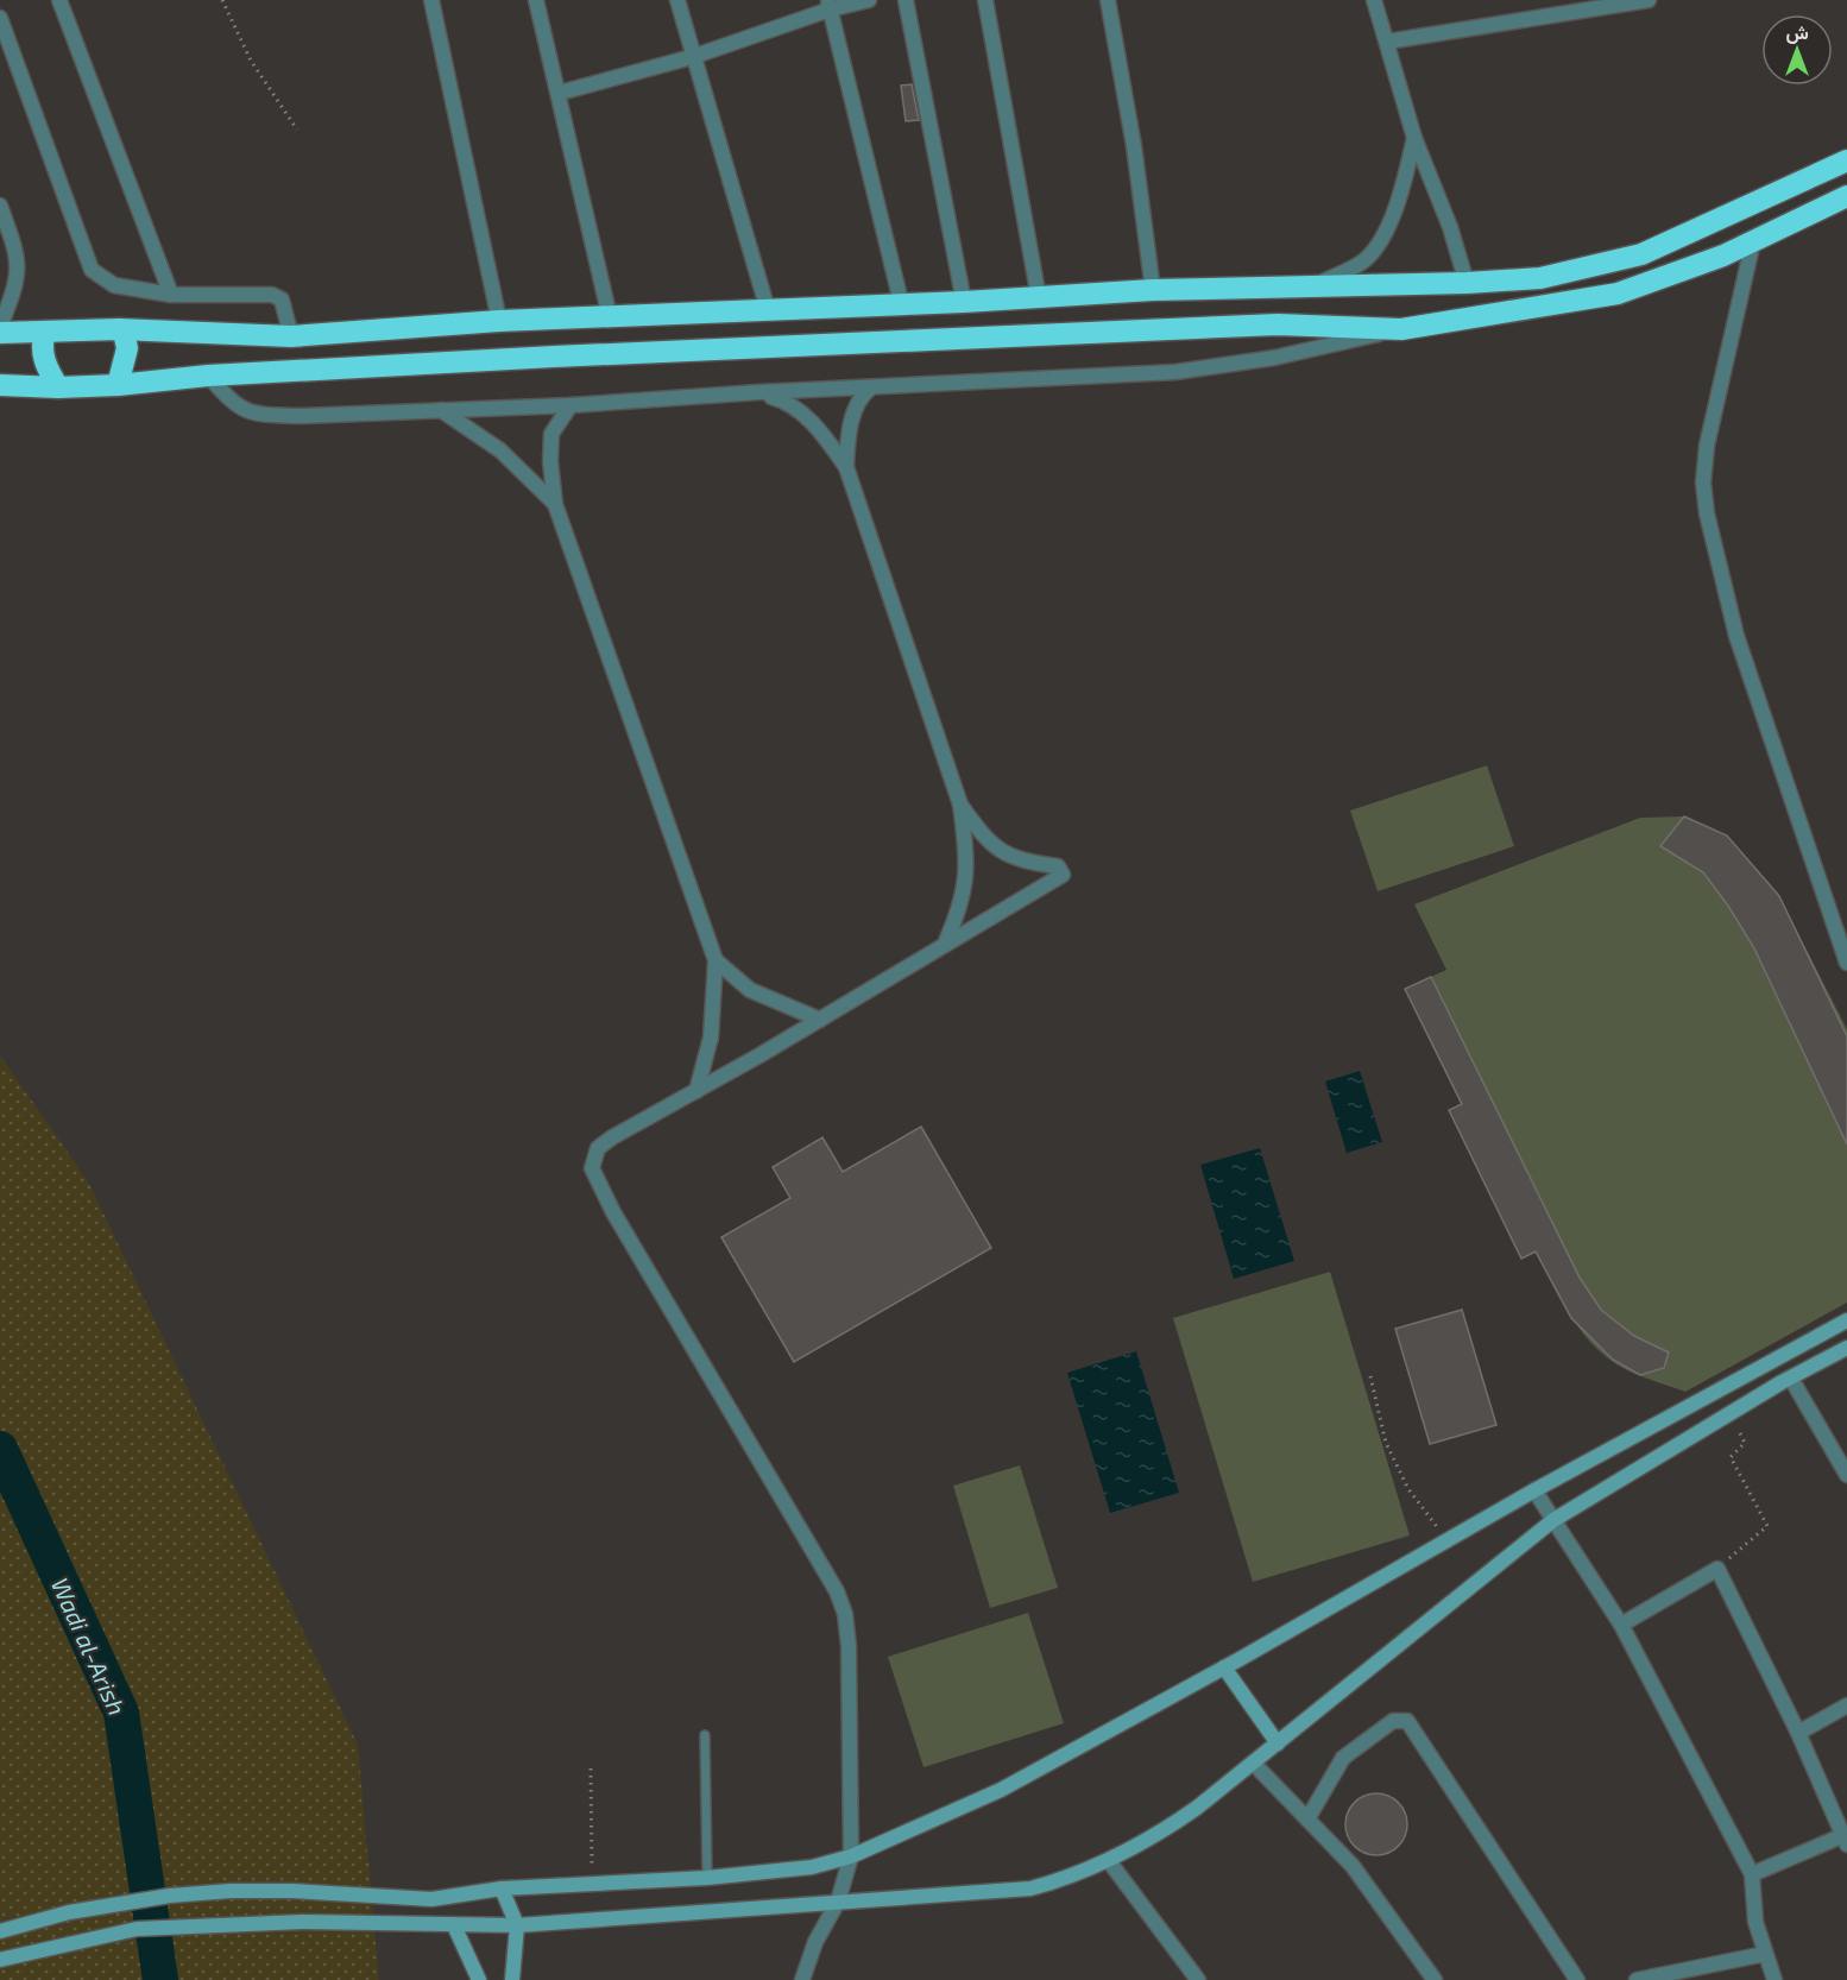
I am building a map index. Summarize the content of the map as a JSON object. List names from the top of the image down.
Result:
{
  "water": ["Wadi al-Arish"],
  "north": "top"
}
